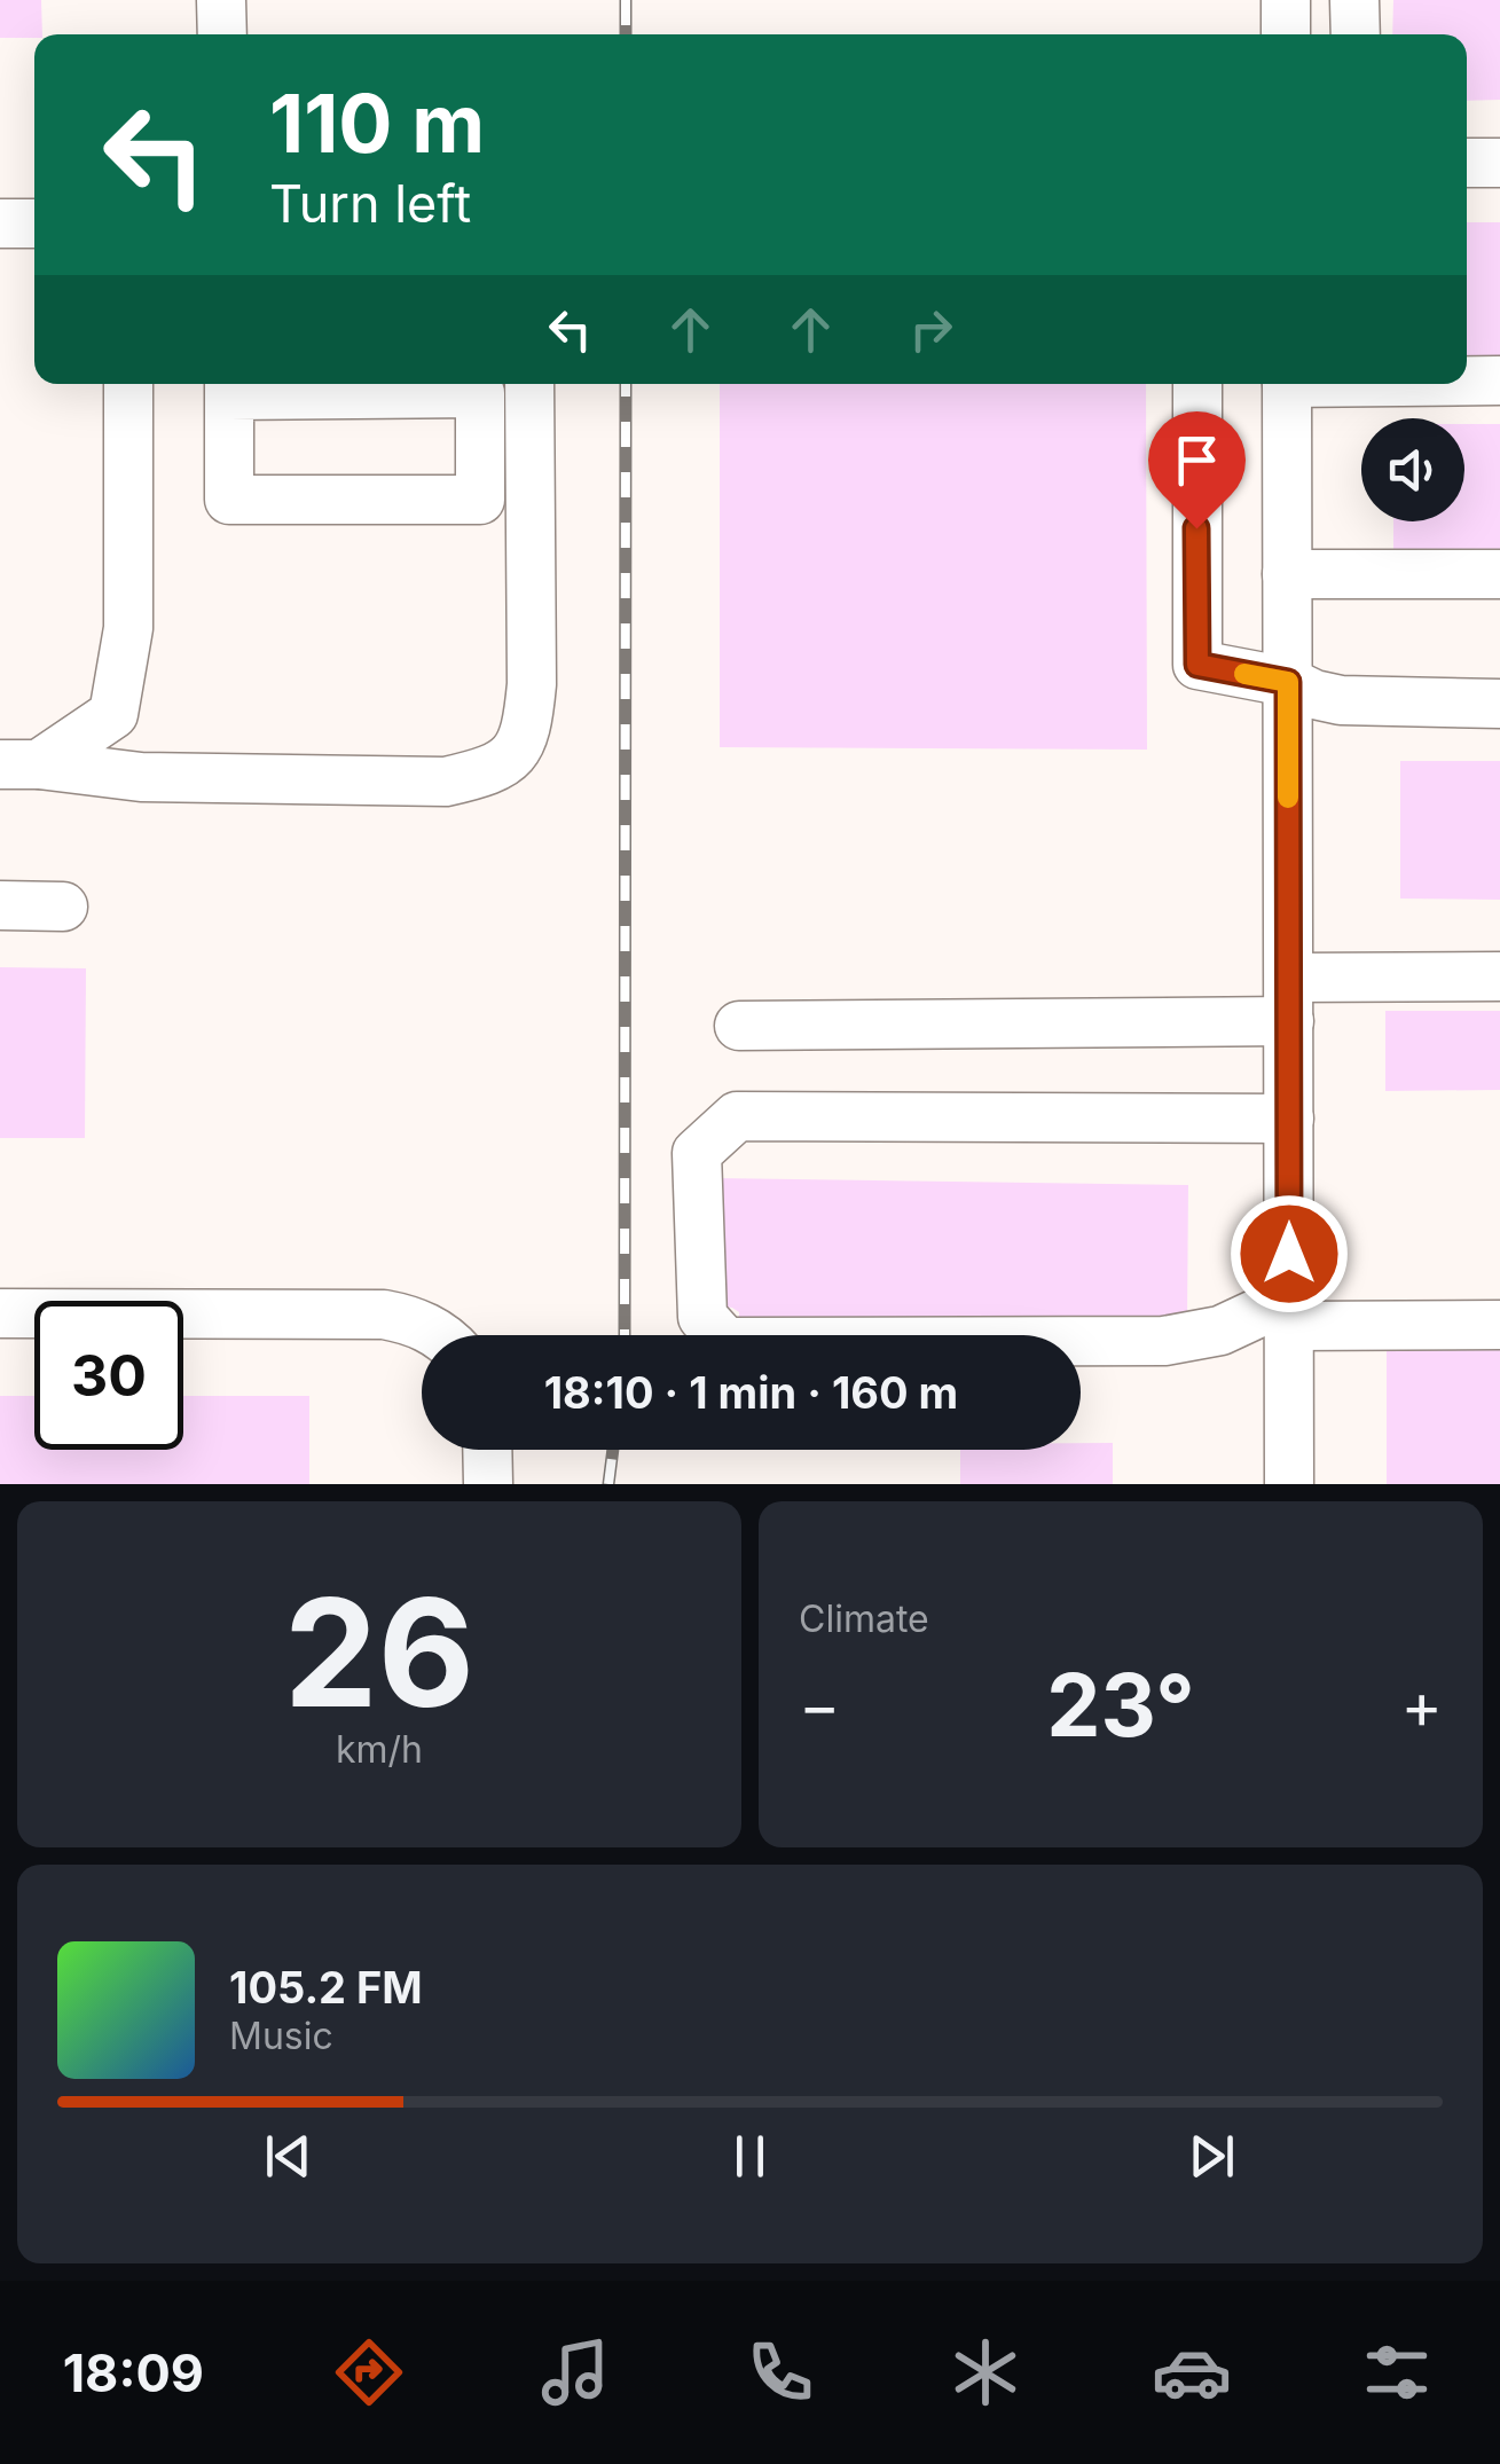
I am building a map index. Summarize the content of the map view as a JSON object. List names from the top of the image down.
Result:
{
  "page": {
    "turn": ["110 m", "Turn left"],
    "limit": "30",
    "trip": "18:10 · 1 min · 160 m",
    "tile": [
      ["26", "km/h"],
      "Climate"
    ],
    "heat": ["−", "23°", "+"],
    "song": ["105.2 FM", "Music"],
    "tabs": "18:09"
  }
}
